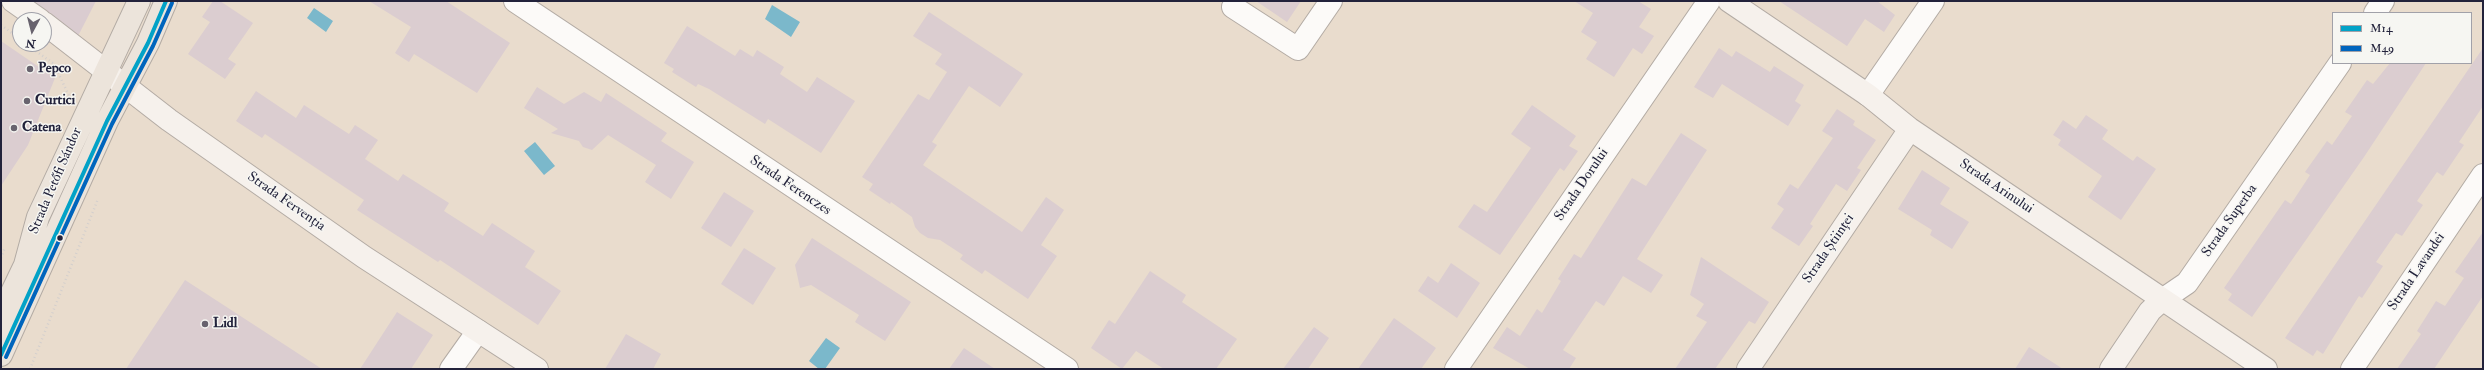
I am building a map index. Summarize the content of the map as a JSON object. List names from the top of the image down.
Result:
{
  "streets": {
    "main road": ["Strada Petőfi Sándor"],
    "street": [
      "Strada Dorului",
      "Strada Ferenczes",
      "Strada Arinului",
      "Strada Fervenția",
      "Strada Superba",
      "Strada Științei",
      "Strada Lavandei"
    ]
  },
  "crossings": [
    ["Strada Petőfi Sándor", "Strada Fervenția"],
    ["Strada Arinului", "Strada Superba"],
    ["Strada Arinului", "Strada Științei"]
  ],
  "places": [
    "Pepco",
    "Curtici",
    "Catena",
    "Lidl"
  ],
  "lines": ["transit line M14", "transit line M49"],
  "legend": ["M14", "M49"],
  "north": "bottom"
}
